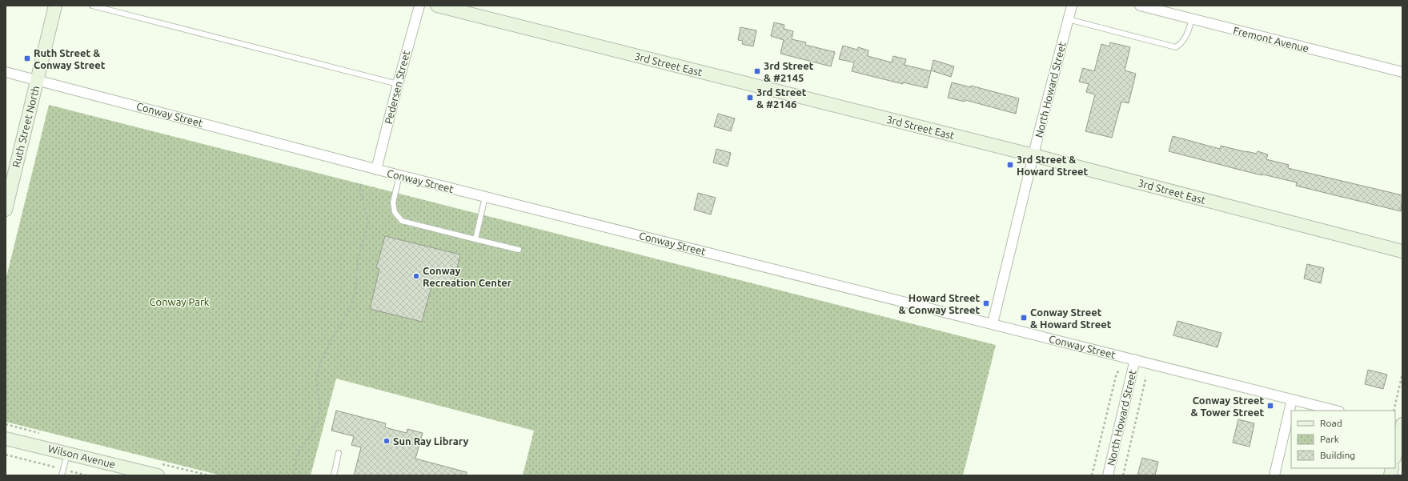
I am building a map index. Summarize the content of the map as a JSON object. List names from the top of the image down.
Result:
{
  "streets": {
    "street": [
      "Fremont Avenue",
      "3rd Street East",
      "Pedersen Street",
      "North Howard Street",
      "Conway Street",
      "Ruth Street North",
      "Wilson Avenue"
    ]
  },
  "crossings": [
    ["3rd Street East", "North Howard Street"],
    ["Pedersen Street", "Conway Street"],
    ["North Howard Street", "Conway Street"],
    ["Conway Street", "Ruth Street North"]
  ],
  "parks": ["Conway Park"],
  "places": {
    "transit": [
      "Ruth Street & Conway Street",
      "3rd Street & #2145",
      "3rd Street & #2146",
      "3rd Street & Howard Street",
      "Howard Street & Conway Street",
      "Conway Street & Howard Street",
      "Conway Street & Tower Street"
    ],
    "other": ["Conway Recreation Center", "Sun Ray Library"]
  },
  "legend": ["Road", "Park", "Building"]
}
